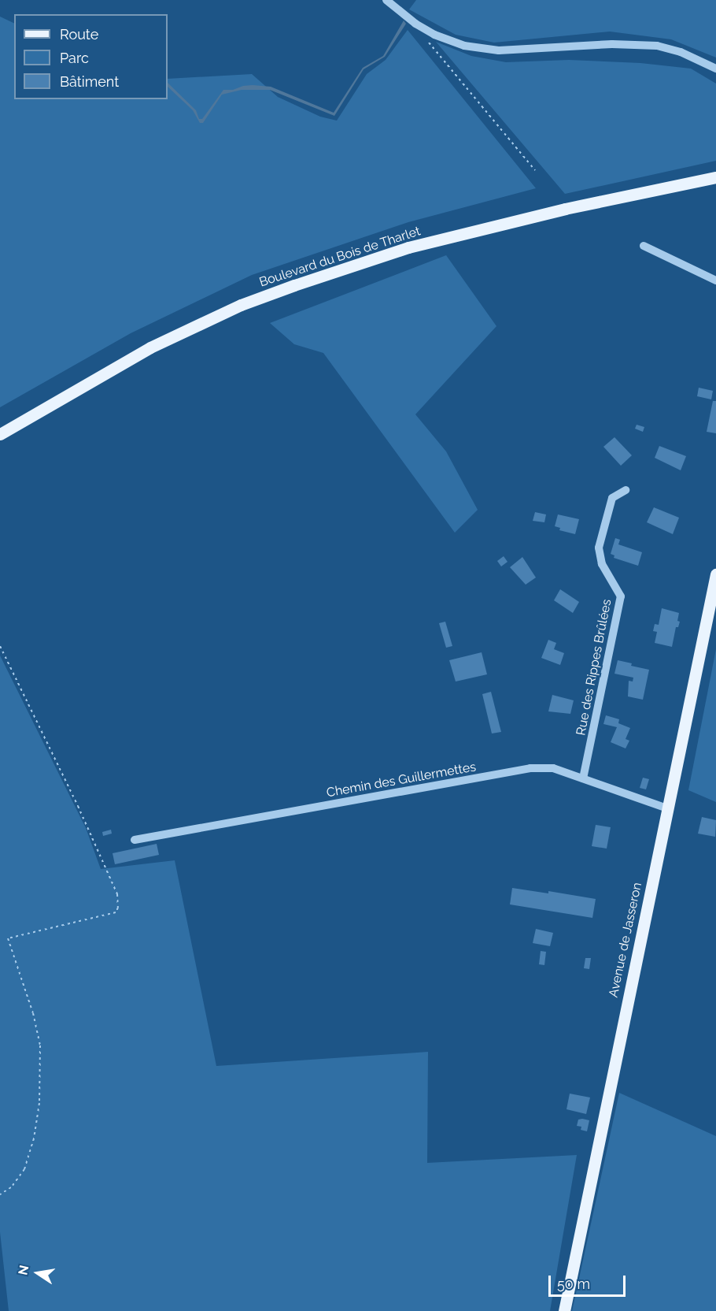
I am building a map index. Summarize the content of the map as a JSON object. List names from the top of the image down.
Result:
{
  "streets": {
    "main road": ["Boulevard du Bois de Tharlet", "Avenue de Jasseron"],
    "street": ["Rue des Rippes Brûlées", "Chemin des Guillermettes"]
  },
  "crossings": [
    ["Rue des Rippes Brûlées", "Chemin des Guillermettes"],
    ["Chemin des Guillermettes", "Avenue de Jasseron"]
  ],
  "legend": ["Route", "Parc", "Bâtiment"],
  "scale_bar": "50 m",
  "north": "left"
}
